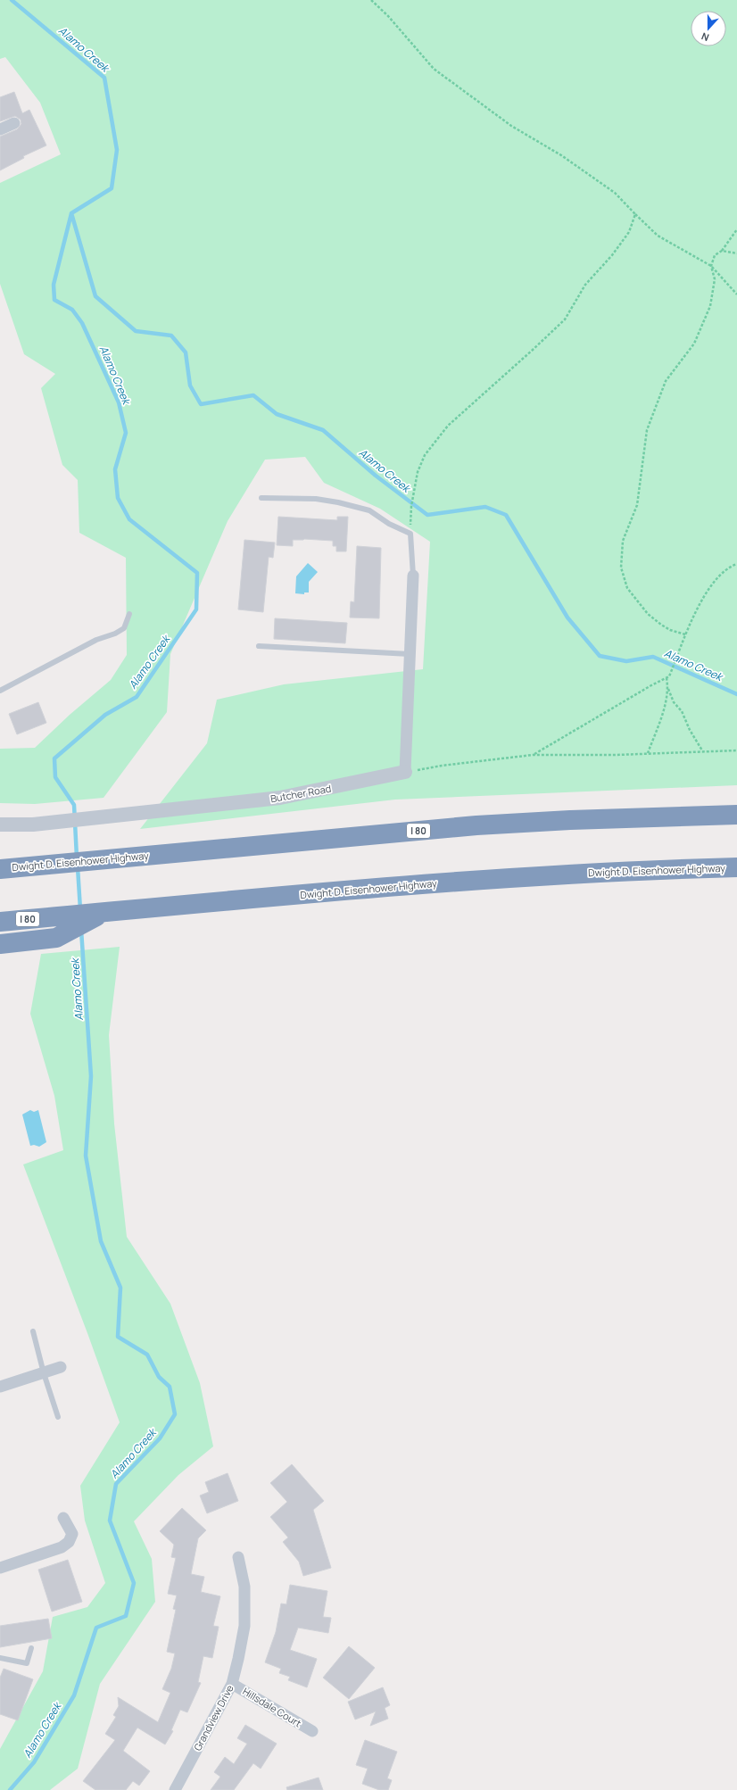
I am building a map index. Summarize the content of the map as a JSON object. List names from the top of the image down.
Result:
{
  "streets": {
    "highway": ["I 80", "Dwight D. Eisenhower Highway"],
    "street": ["Butcher Road", "Hillsdale Court", "Grandview Drive"]
  },
  "crossings": [
    ["Hillsdale Court", "Grandview Drive"]
  ],
  "water": ["Alamo Creek"],
  "north": "bottom"
}
